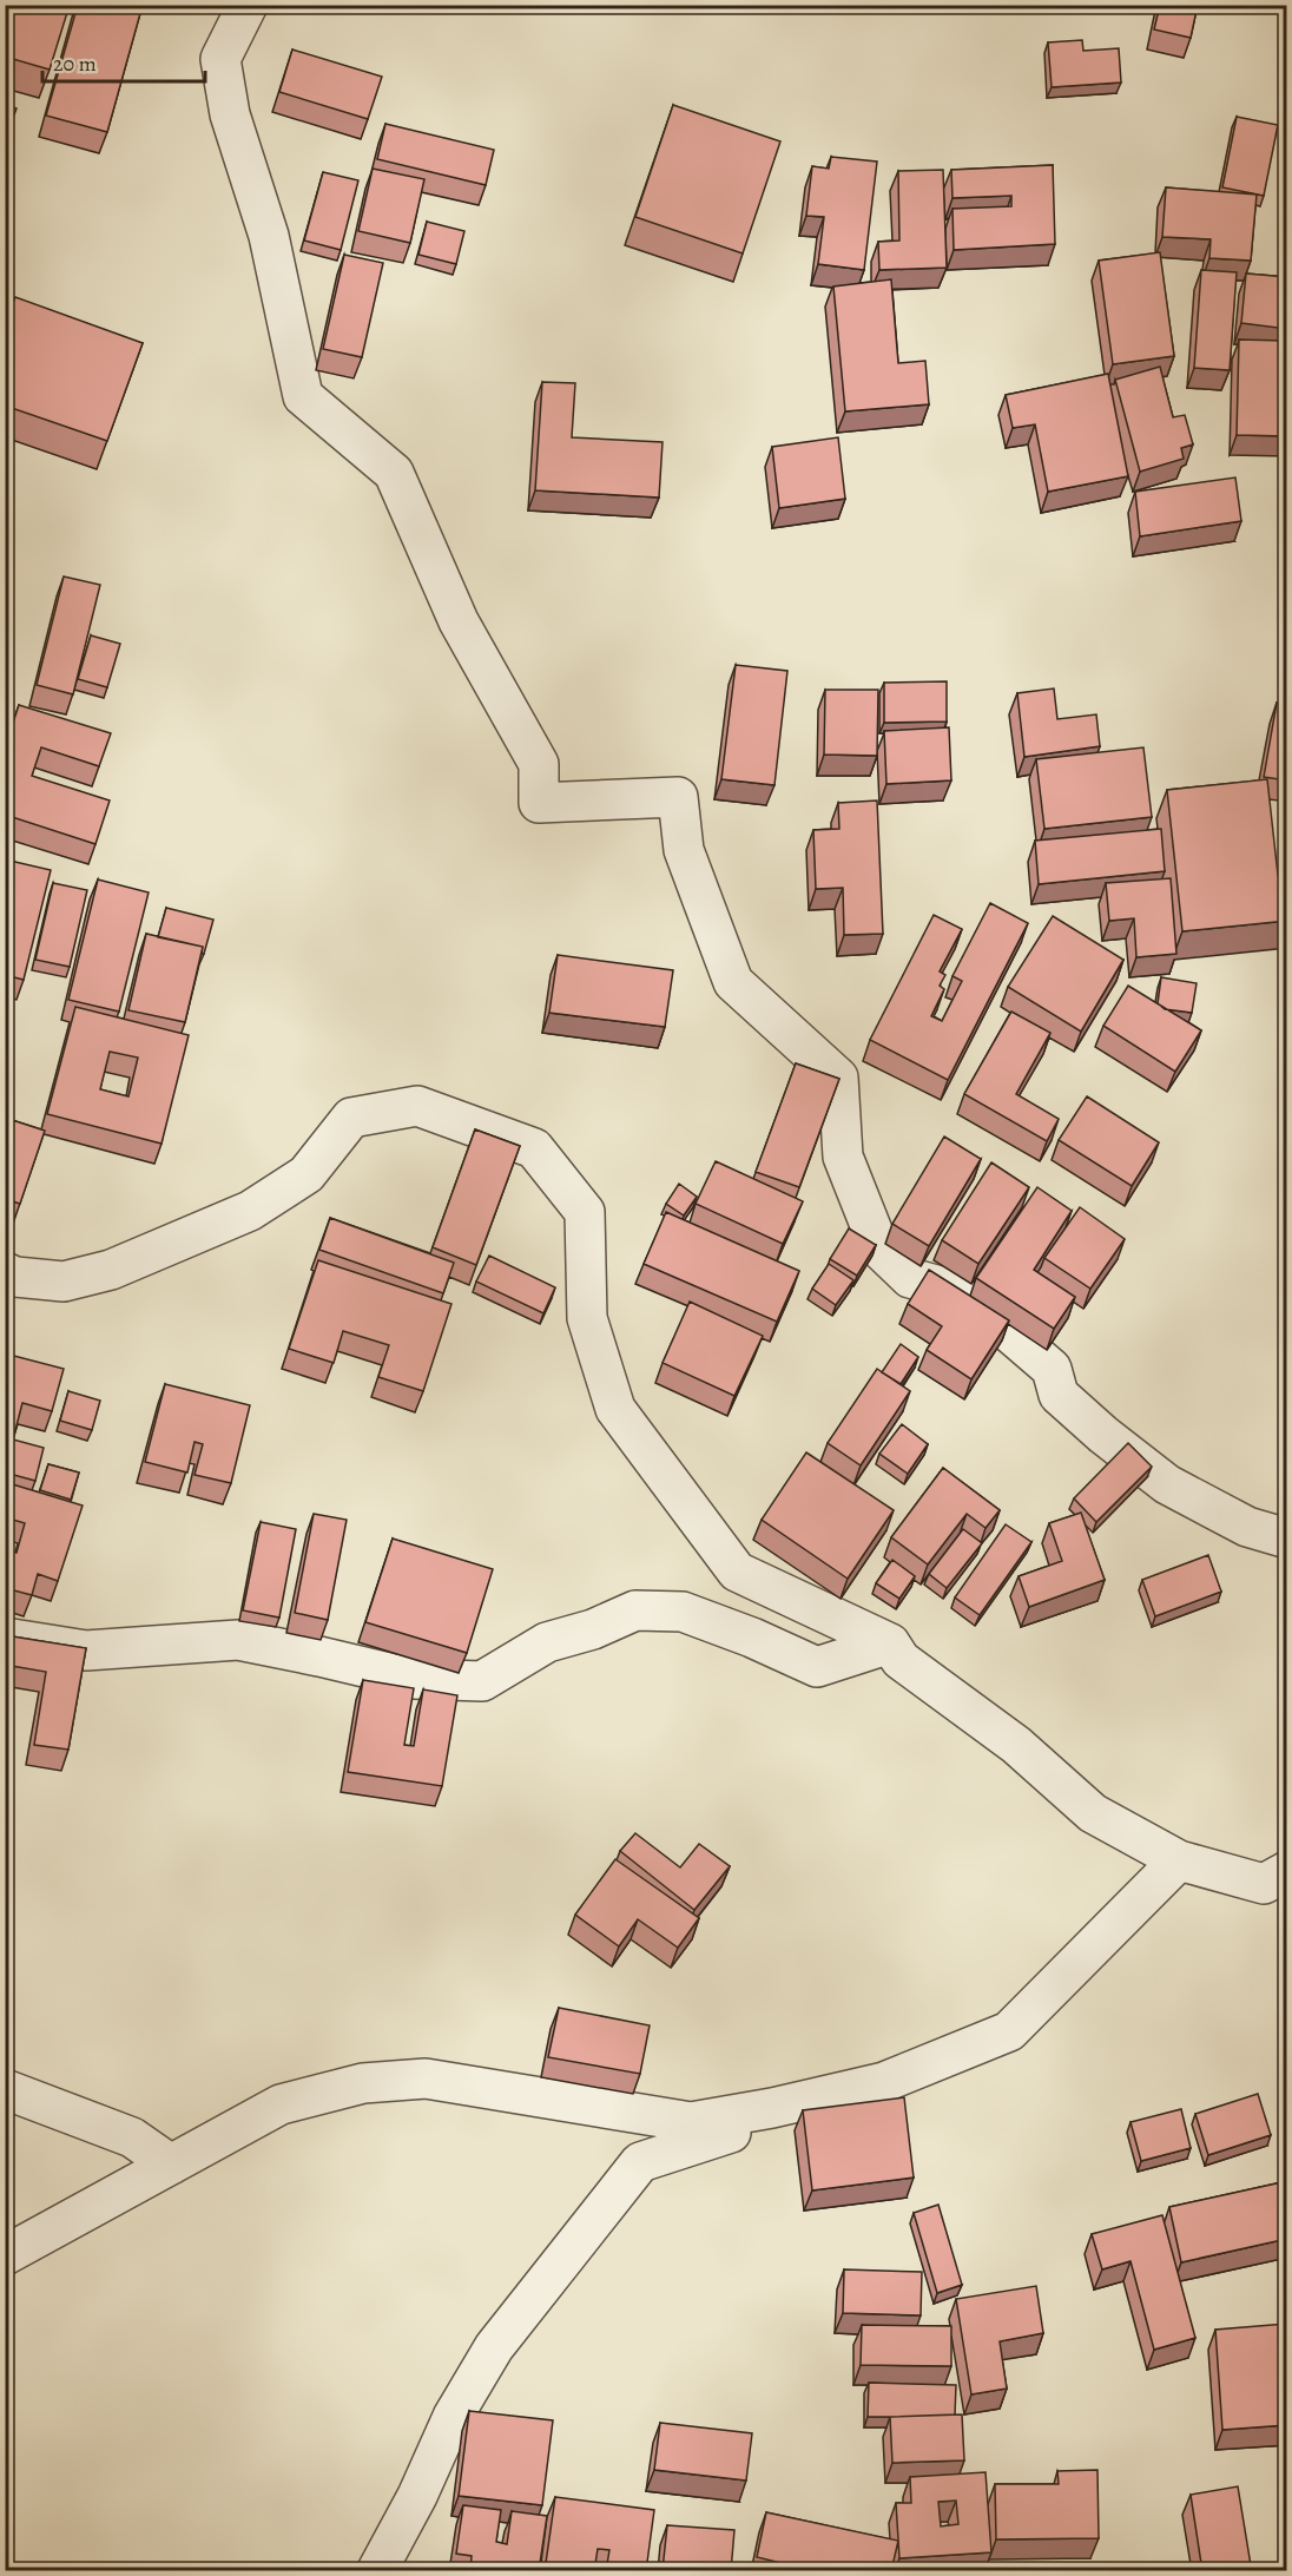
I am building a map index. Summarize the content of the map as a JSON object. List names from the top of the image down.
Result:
{
  "scale_bar": "20 m"
}
